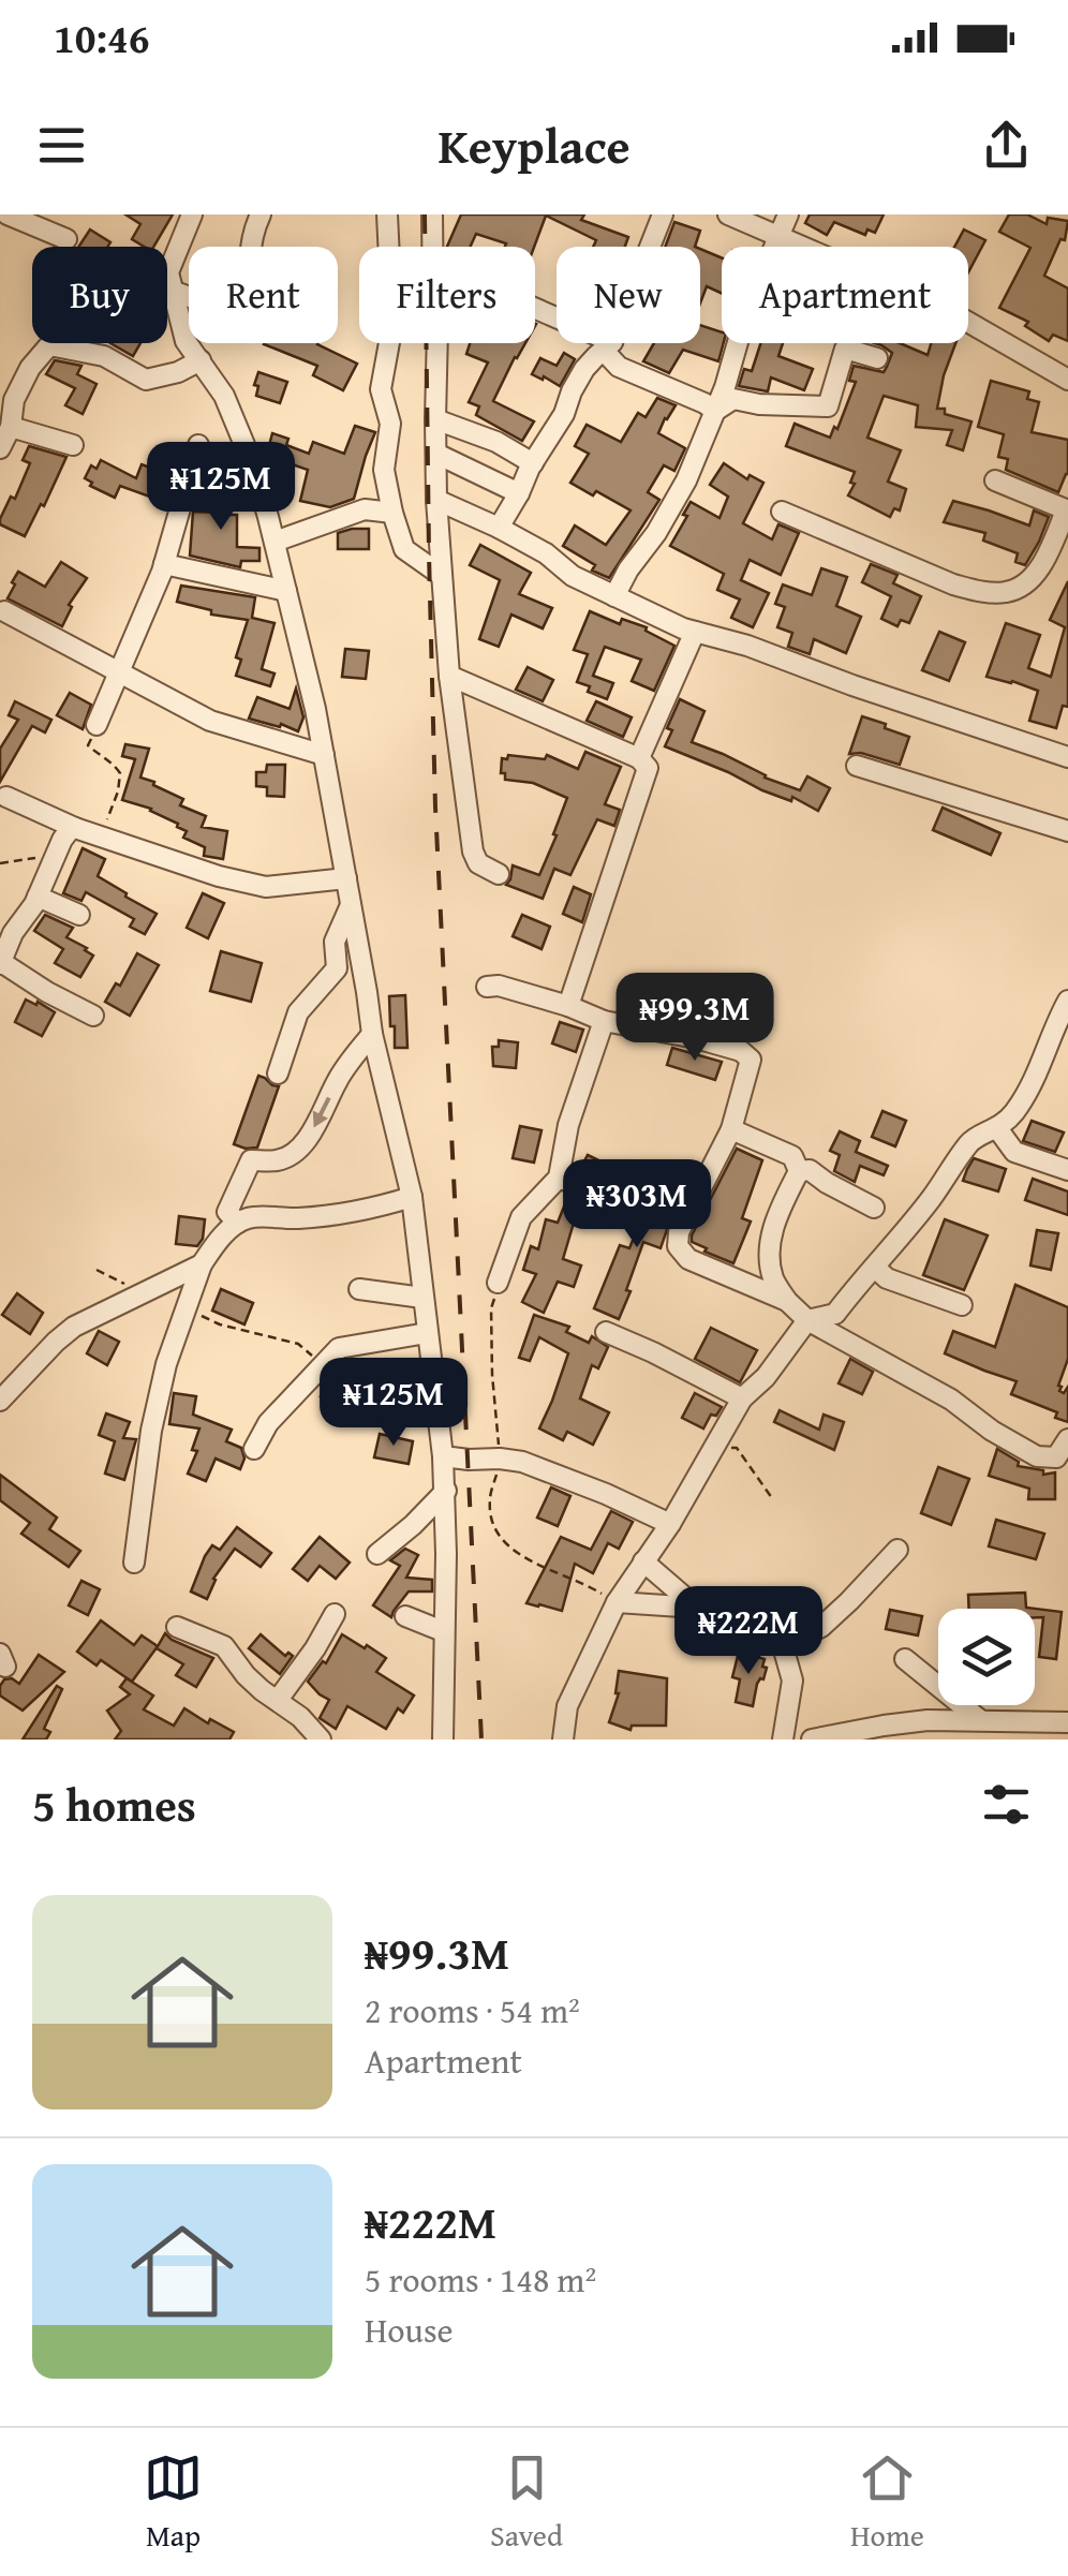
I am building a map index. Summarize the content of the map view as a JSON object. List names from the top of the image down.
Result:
{
  "page": {
    "status": "10:46",
    "header": "Keyplace",
    "chip": [
      "Buy",
      "Rent",
      "Filters",
      "New",
      "Apartment"
    ],
    "price": [
      "₦125M",
      "₦99.3M",
      "₦303M",
      "₦125M",
      "₦222M"
    ],
    "heading": "5 homes",
    "list": [
      {
        "name": "₦99.3M",
        "note": "2 rooms · 54 m² · Apartment"
      },
      {
        "name": "₦222M",
        "note": "5 rooms · 148 m² · House"
      }
    ],
    "tabs": ["Map", "Saved", "Home"]
  }
}
